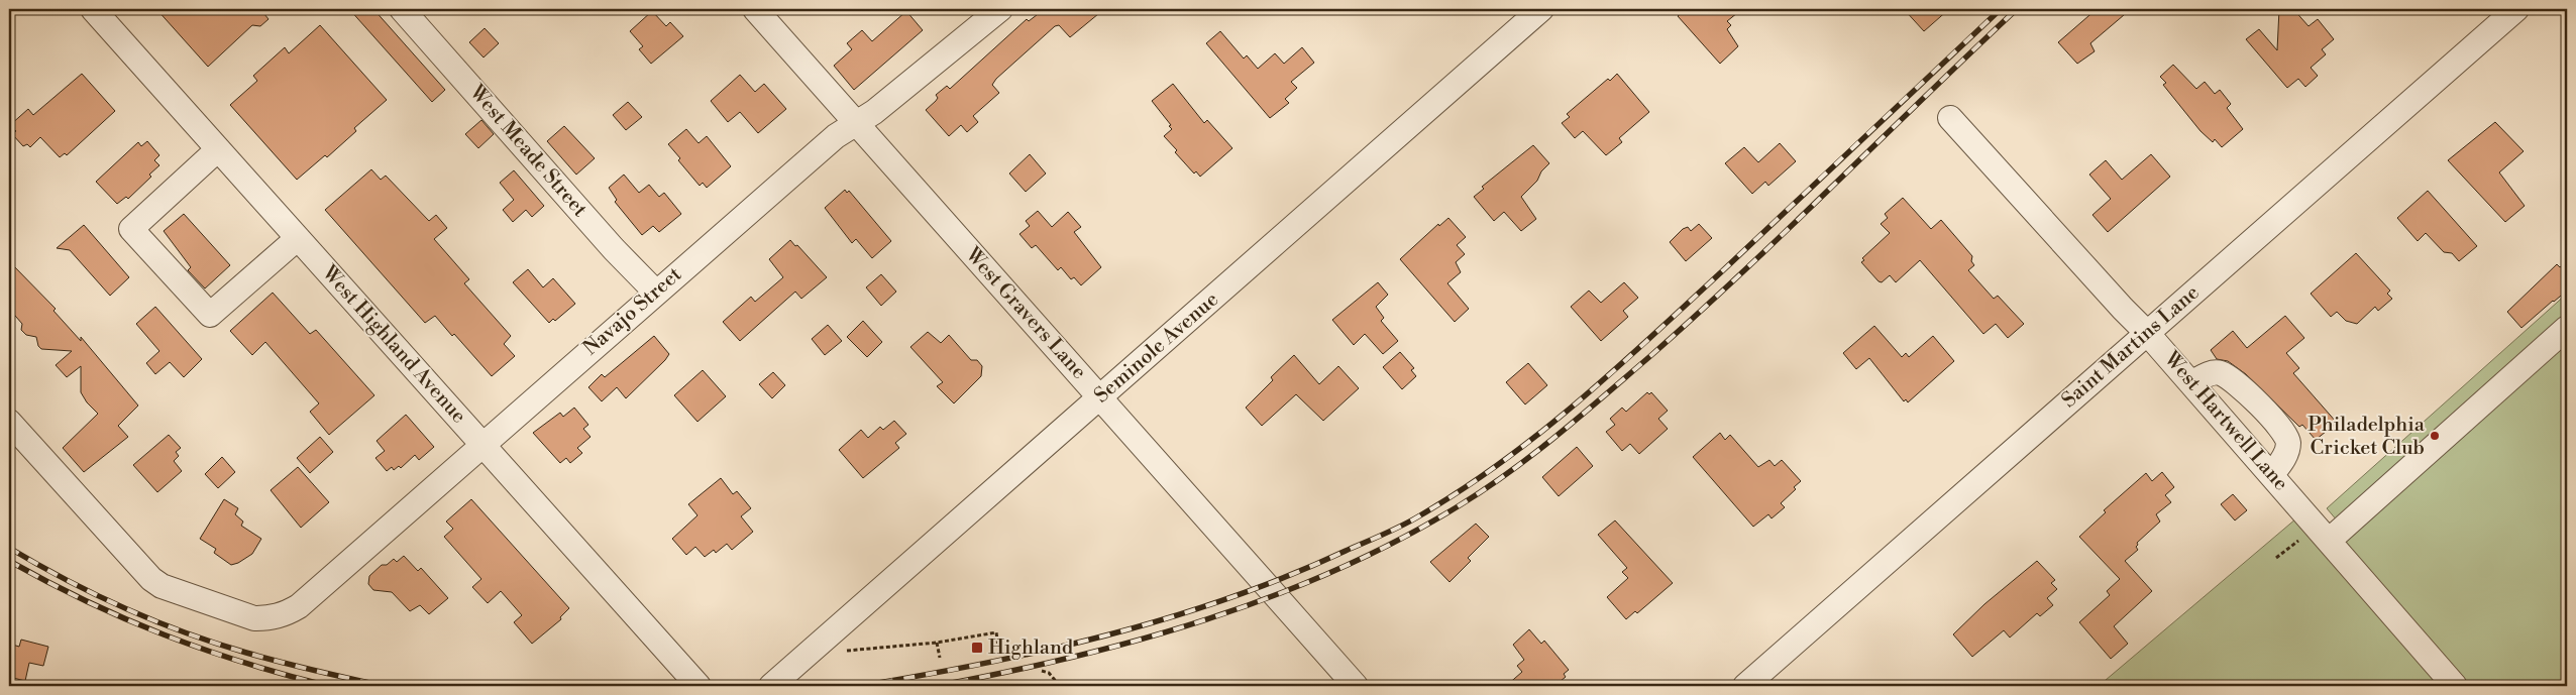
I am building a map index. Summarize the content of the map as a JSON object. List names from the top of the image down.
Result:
{
  "streets": {
    "street": [
      "West Meade Street",
      "Navajo Street",
      "West Gravers Lane",
      "West Highland Avenue",
      "Saint Martins Lane",
      "Seminole Avenue",
      "West Hartwell Lane"
    ]
  },
  "crossings": [
    ["West Meade Street", "Navajo Street"],
    ["Navajo Street", "West Gravers Lane"],
    ["Navajo Street", "West Highland Avenue"],
    ["West Gravers Lane", "Seminole Avenue"],
    ["Saint Martins Lane", "West Hartwell Lane"]
  ],
  "places": {
    "other": ["Philadelphia Cricket Club"],
    "transit": ["Highland"]
  }
}
